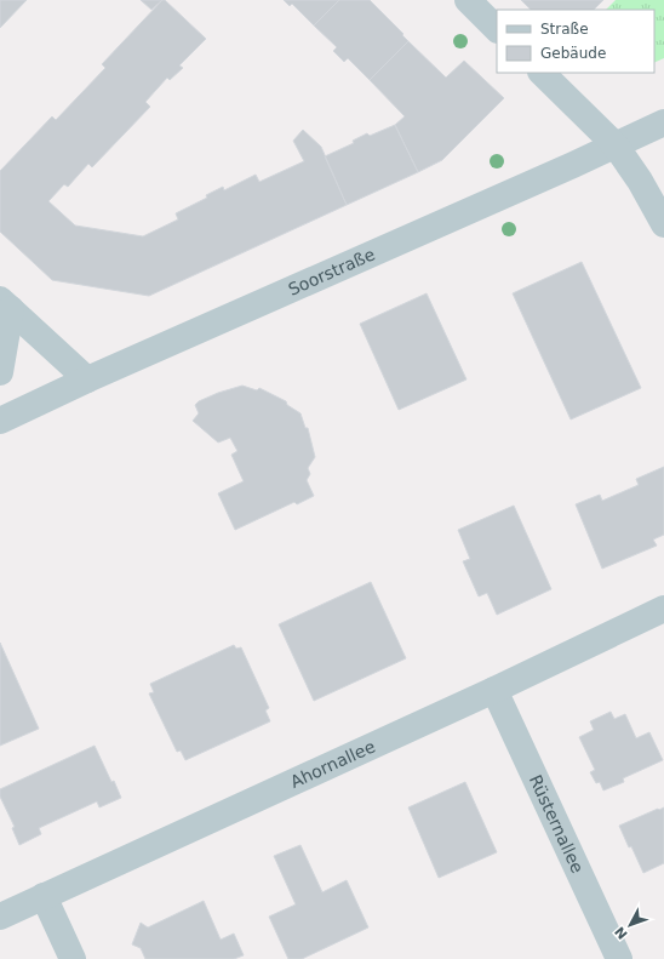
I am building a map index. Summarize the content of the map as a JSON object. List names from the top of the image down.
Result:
{
  "streets": {
    "street": ["Soorstraße", "Ahornallee", "Rüsternallee"]
  },
  "crossings": [
    ["Ahornallee", "Rüsternallee"]
  ],
  "legend": ["Straße", "Gebäude"],
  "north": "bottom left"
}
